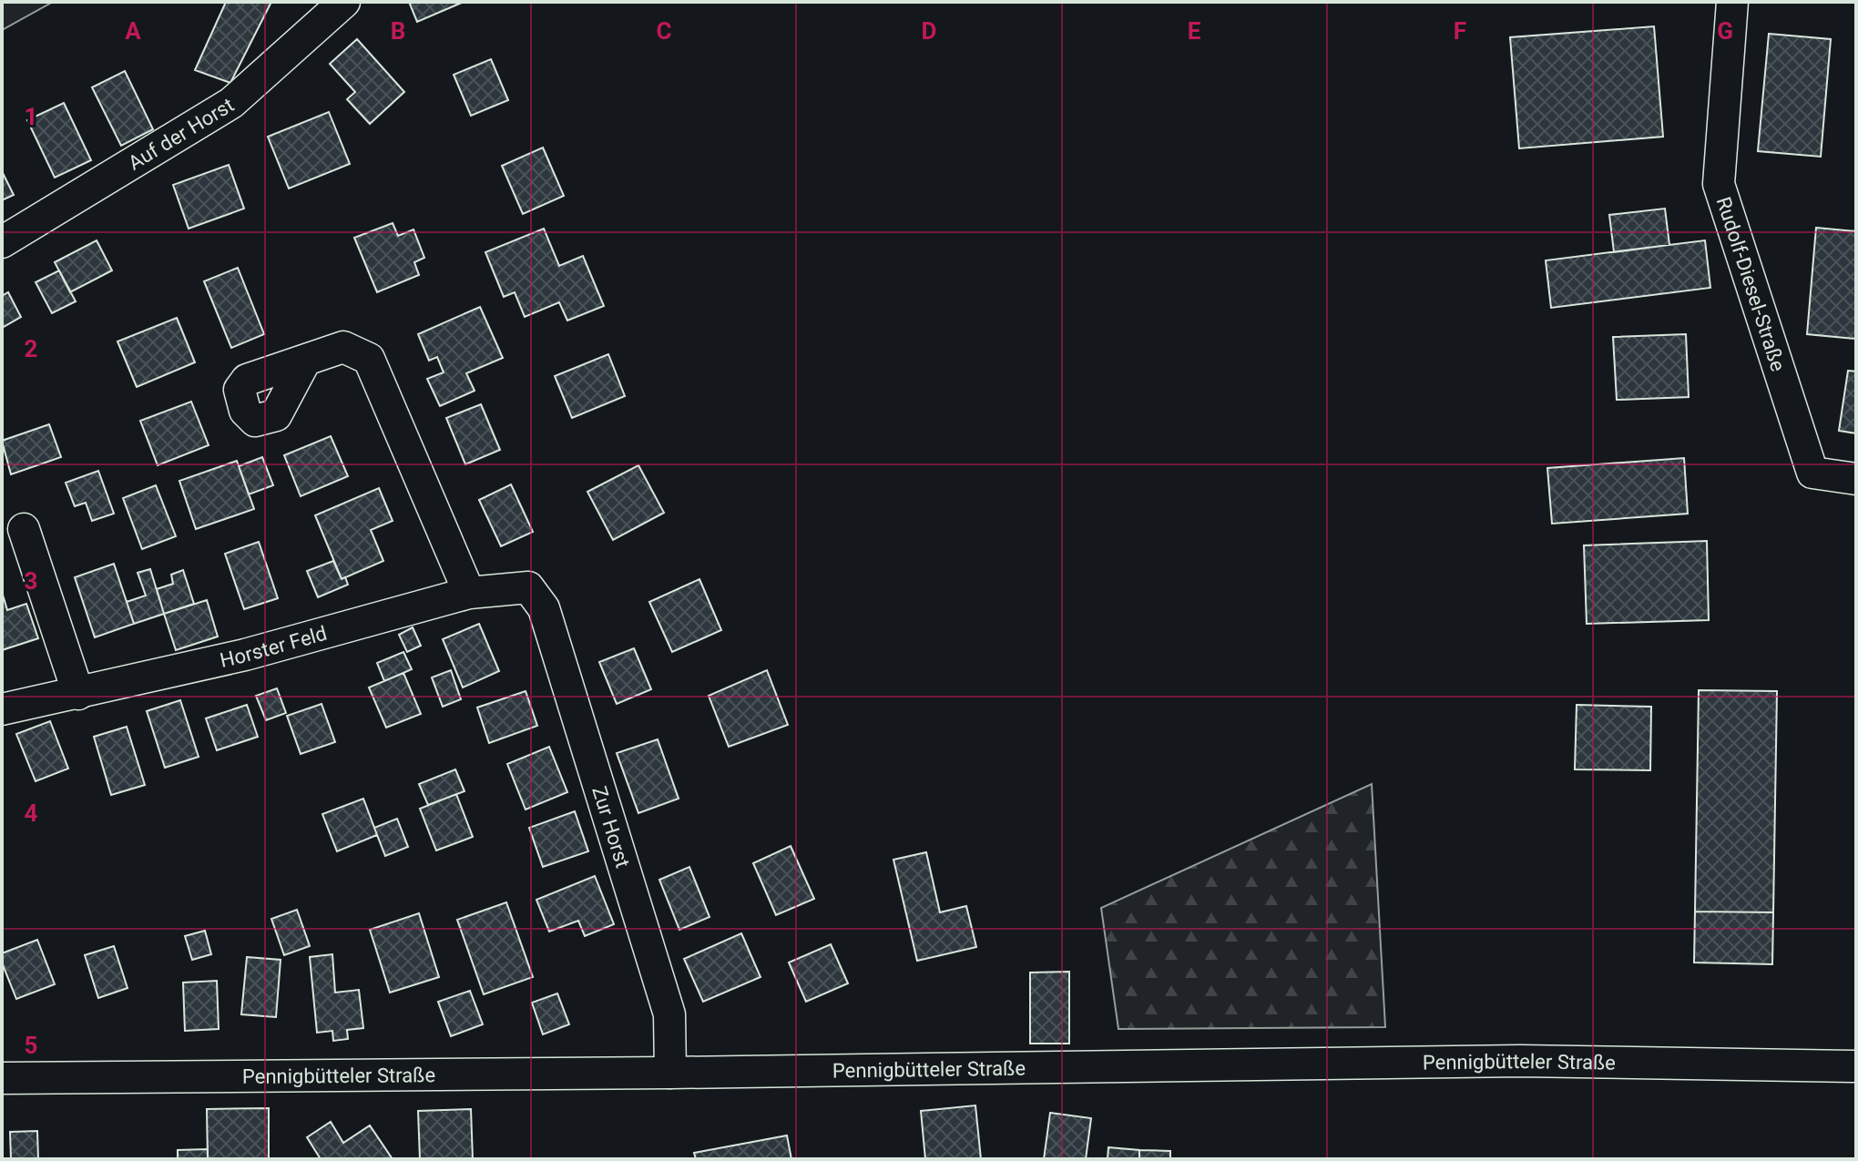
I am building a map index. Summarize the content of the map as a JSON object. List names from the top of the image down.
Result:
{
  "streets": {
    "street": [
      "Auf der Horst",
      "Rudolf-Diesel-Straße",
      "Horster Feld",
      "Zur Horst",
      "Pennigbütteler Straße"
    ]
  },
  "crossings": [
    ["Horster Feld", "Zur Horst"],
    ["Zur Horst", "Pennigbütteler Straße"]
  ],
  "grid": {
    "columns": [
      "A",
      "B",
      "C",
      "D",
      "E",
      "F",
      "G"
    ],
    "rows": [
      "1",
      "2",
      "3",
      "4",
      "5"
    ]
  }
}
